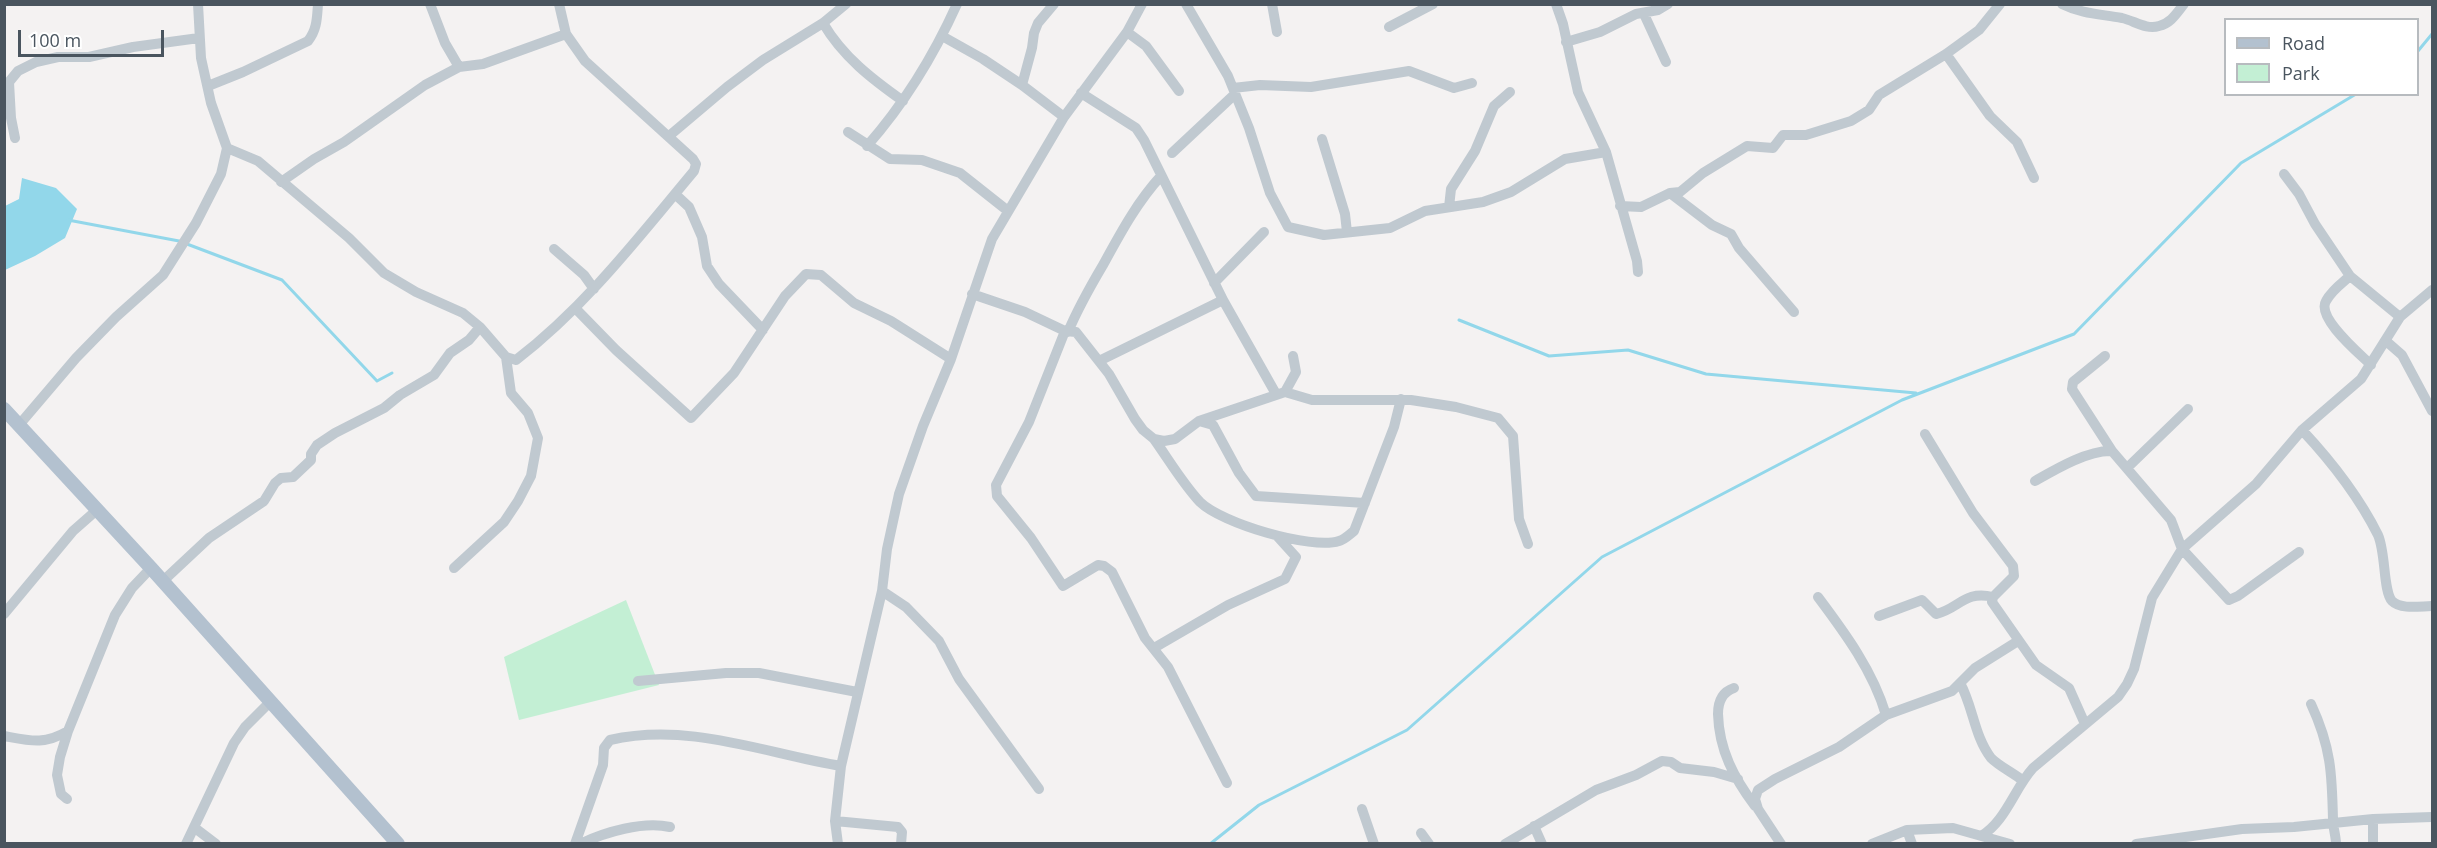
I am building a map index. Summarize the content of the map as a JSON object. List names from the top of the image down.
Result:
{
  "legend": ["Road", "Park"],
  "scale_bar": "100 m"
}
